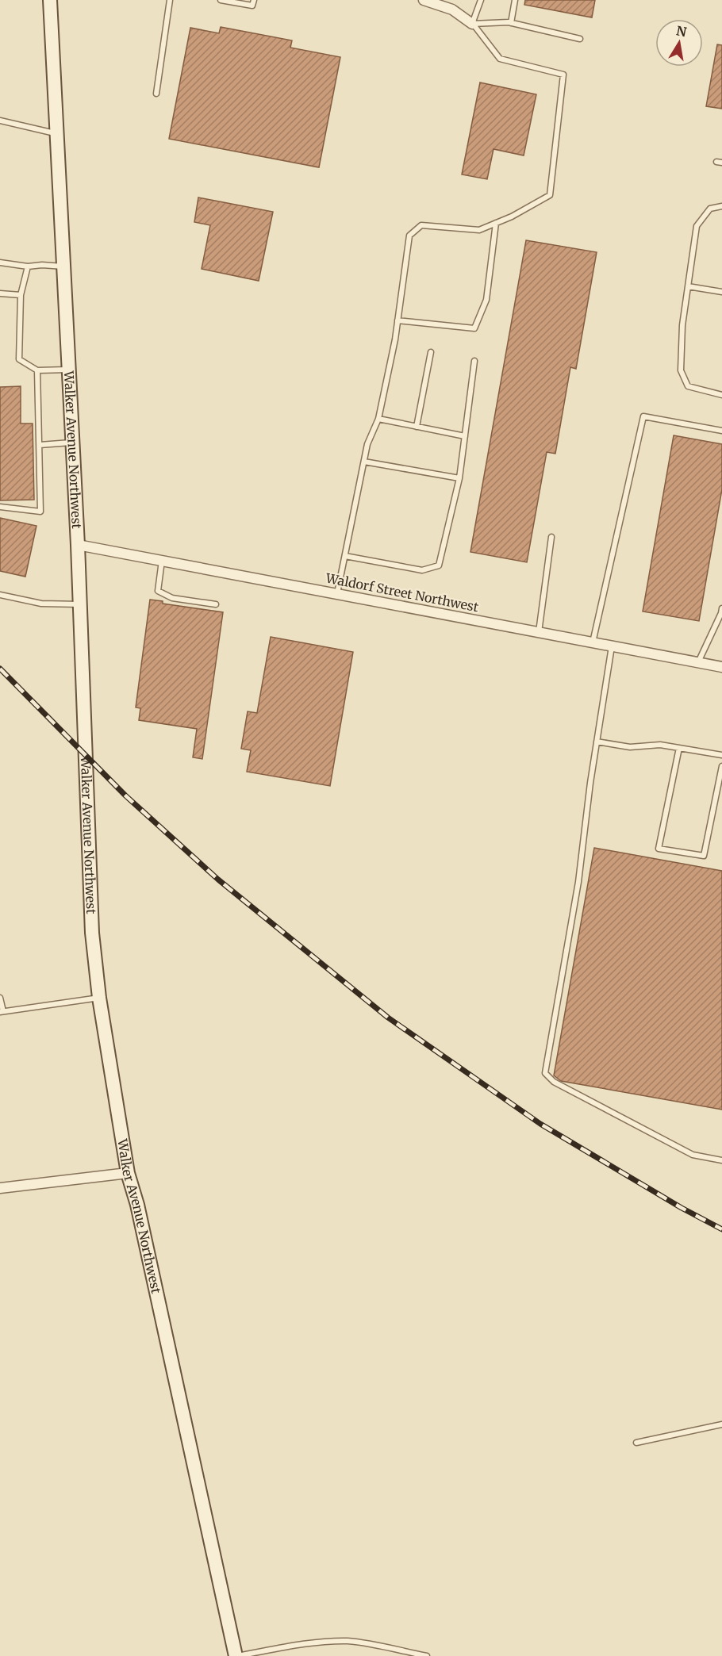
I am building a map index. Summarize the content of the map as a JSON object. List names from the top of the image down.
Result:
{
  "streets": {
    "main road": ["Walker Avenue Northwest"],
    "street": ["Waldorf Street Northwest"]
  },
  "crossings": [
    ["Walker Avenue Northwest", "Waldorf Street Northwest"]
  ],
  "north": "top"
}
